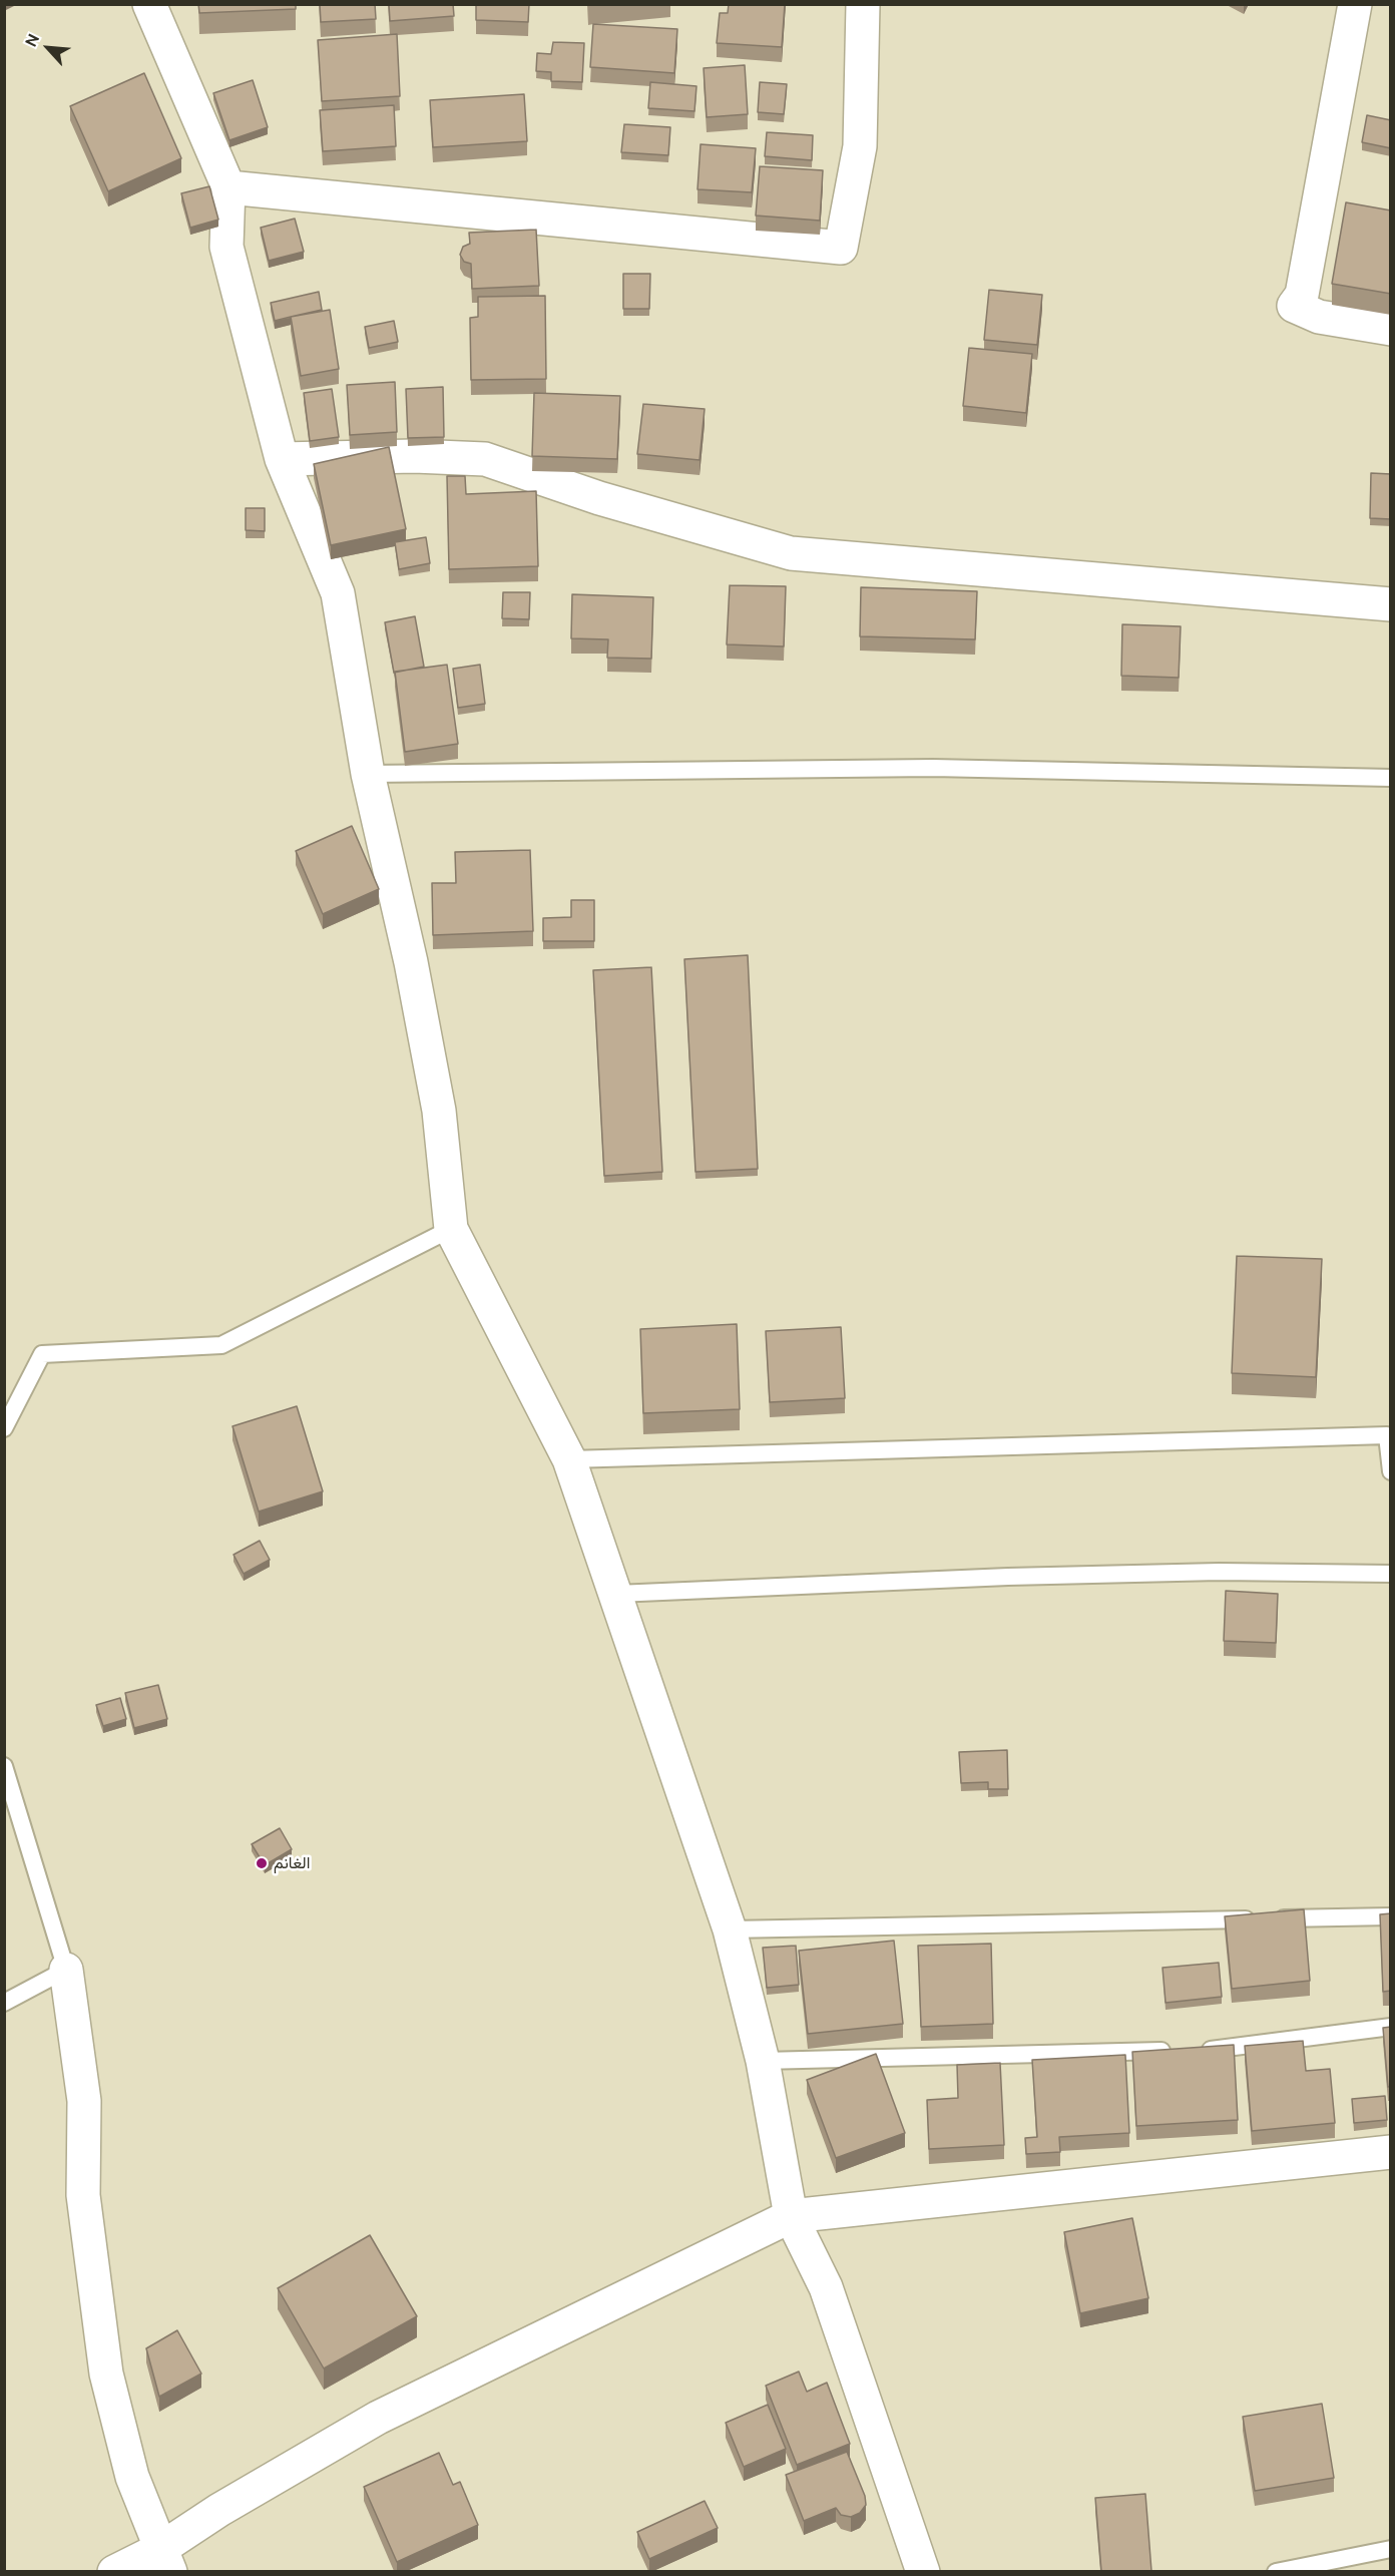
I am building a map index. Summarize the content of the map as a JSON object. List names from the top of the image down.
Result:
{
  "places": ["الغانم"],
  "north": "top left"
}
